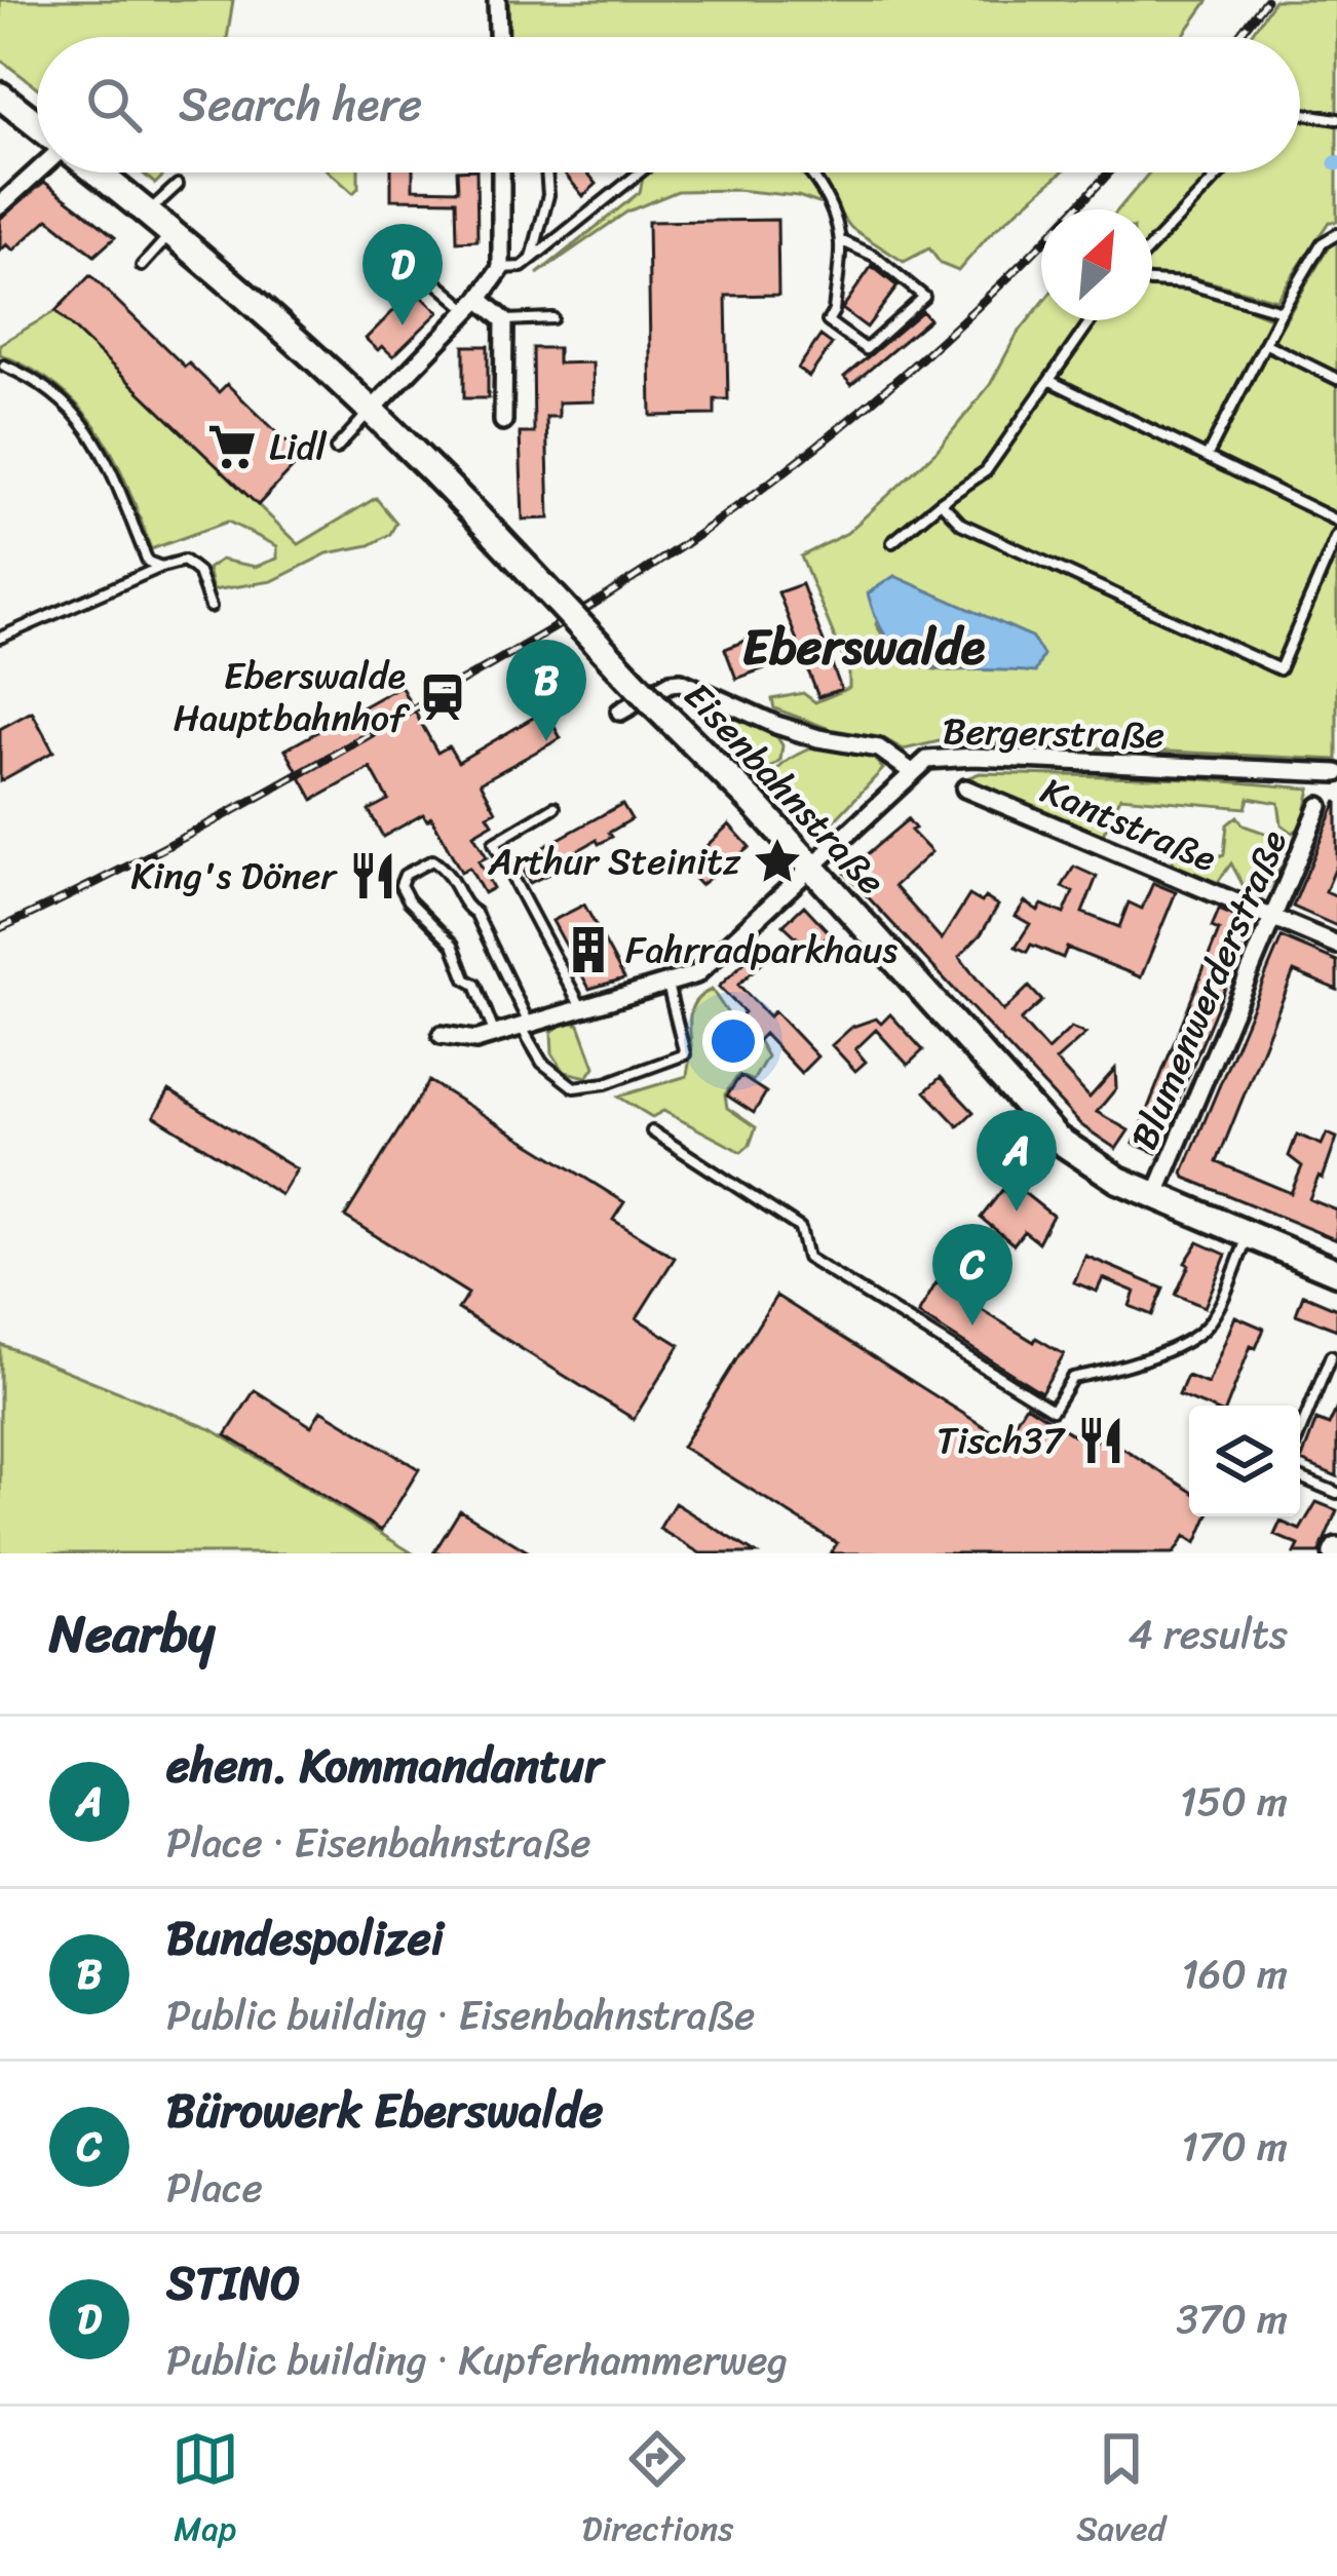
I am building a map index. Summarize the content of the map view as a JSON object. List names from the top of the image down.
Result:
{
  "streets": {
    "main road": ["Eisenbahnstraße"],
    "street": ["Bergerstraße", "Kantstraße", "Blumenwerderstraße"]
  },
  "crossings": [
    ["Bergerstraße", "Eisenbahnstraße"],
    ["Eisenbahnstraße", "Blumenwerderstraße"],
    ["Kantstraße", "Blumenwerderstraße"]
  ],
  "districts": ["Eberswalde"],
  "places": {
    "supermarket": ["Lidl"],
    "station": ["Eberswalde Hauptbahnhof"],
    "place": ["Arthur Steinitz"],
    "restaurant": ["King's Döner", "Tisch37"],
    "building": ["Fahrradparkhaus"]
  },
  "north": "top right",
  "page": {
    "search": "Search here",
    "pins": [
      "D",
      "B",
      "A",
      "C"
    ],
    "heading": ["Nearby", "4 results"],
    "list": [
      {
        "mark": "A",
        "name": "ehem. Kommandantur",
        "note": "Place · Eisenbahnstraße",
        "value": "150 m"
      },
      {
        "mark": "B",
        "name": "Bundespolizei",
        "note": "Public building · Eisenbahnstraße",
        "value": "160 m"
      },
      {
        "mark": "C",
        "name": "Bürowerk Eberswalde",
        "note": "Place",
        "value": "170 m"
      },
      {
        "mark": "D",
        "name": "STINO",
        "note": "Public building · Kupferhammerweg",
        "value": "370 m"
      }
    ],
    "nav": ["Map", "Directions", "Saved"]
  }
}
